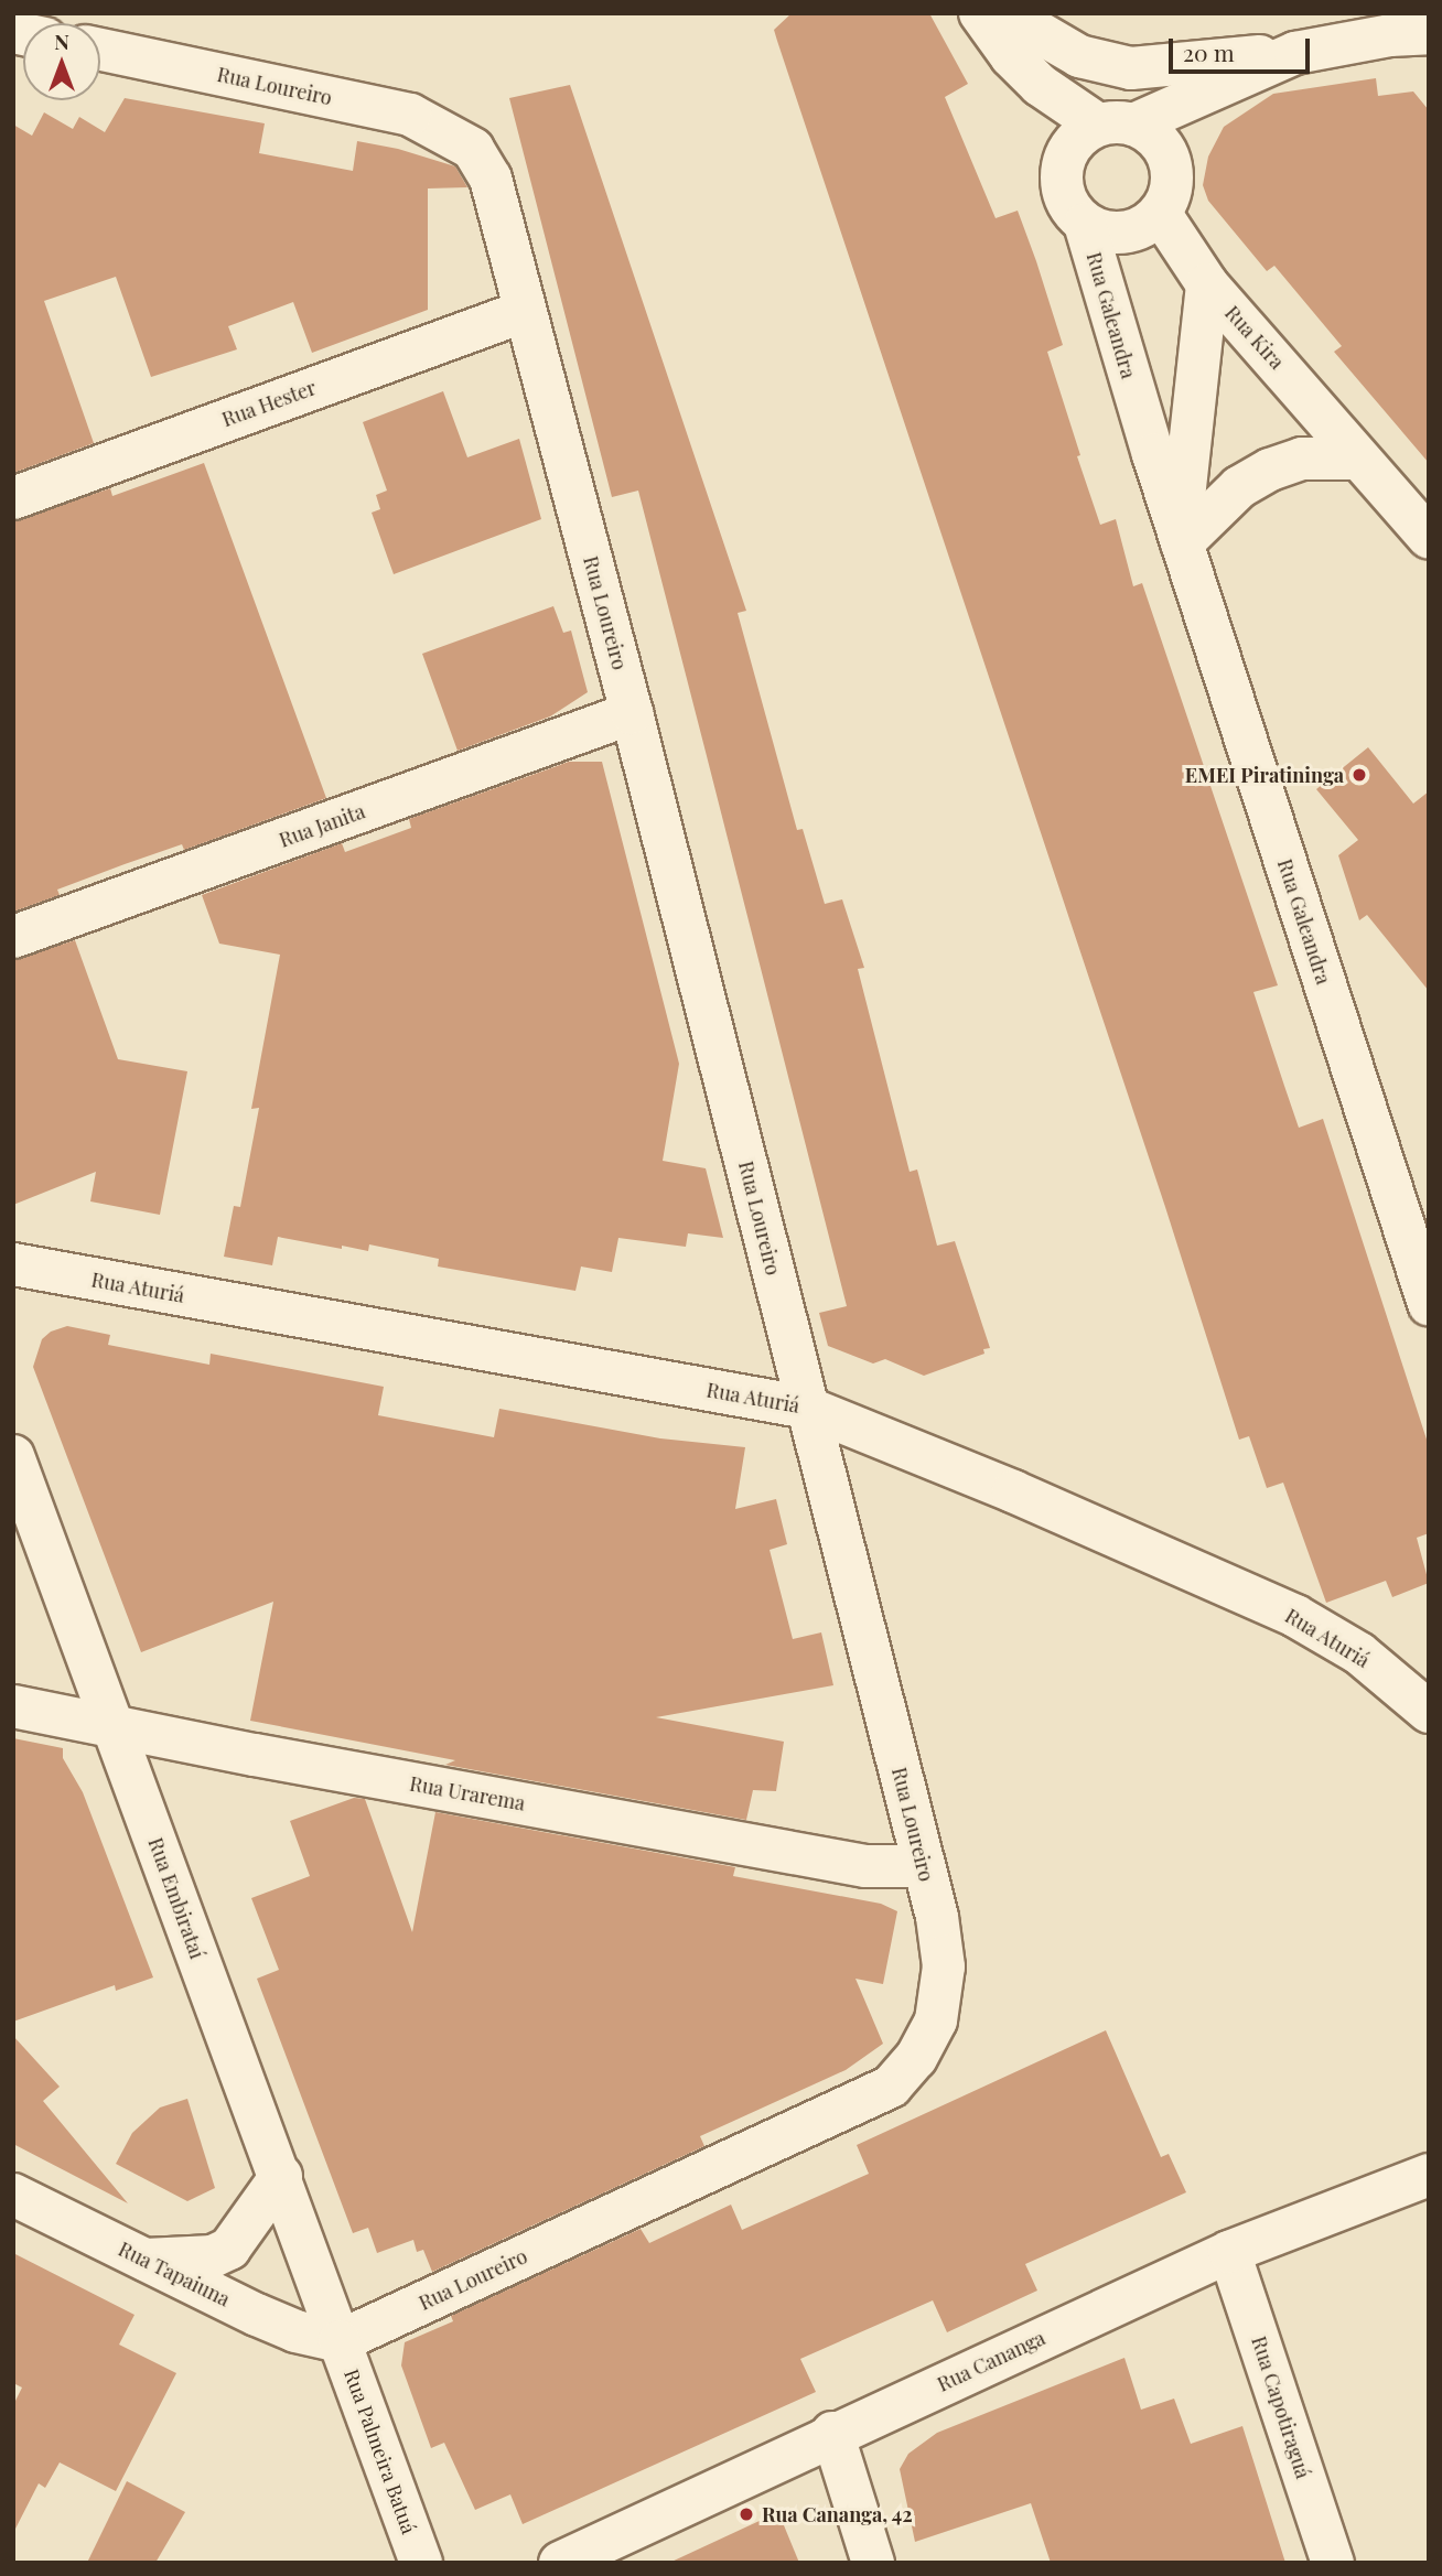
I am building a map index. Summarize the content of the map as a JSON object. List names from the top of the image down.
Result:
{
  "streets": {
    "street": [
      "Rua Loureiro",
      "Rua Galeandra",
      "Rua Kira",
      "Rua Hester",
      "Rua Janita",
      "Rua Aturiá",
      "Rua Urarema",
      "Rua Embirataí",
      "Rua Tapaiuna",
      "Rua Cananga",
      "Rua Capotiraguá",
      "Rua Palmeira Batuá"
    ]
  },
  "crossings": [
    ["Rua Loureiro", "Rua Hester"],
    ["Rua Loureiro", "Rua Janita"],
    ["Rua Loureiro", "Rua Aturiá"],
    ["Rua Loureiro", "Rua Urarema"],
    ["Rua Loureiro", "Rua Embirataí"],
    ["Rua Loureiro", "Rua Tapaiuna"],
    ["Rua Loureiro", "Rua Palmeira Batuá"],
    ["Rua Galeandra", "Rua Kira"],
    ["Rua Urarema", "Rua Embirataí"],
    ["Rua Embirataí", "Rua Tapaiuna"],
    ["Rua Embirataí", "Rua Palmeira Batuá"],
    ["Rua Tapaiuna", "Rua Palmeira Batuá"],
    ["Rua Cananga", "Rua Capotiraguá"]
  ],
  "places": ["EMEI Piratininga", "Rua Cananga, 42"],
  "scale_bar": "20 m",
  "north": "top"
}
